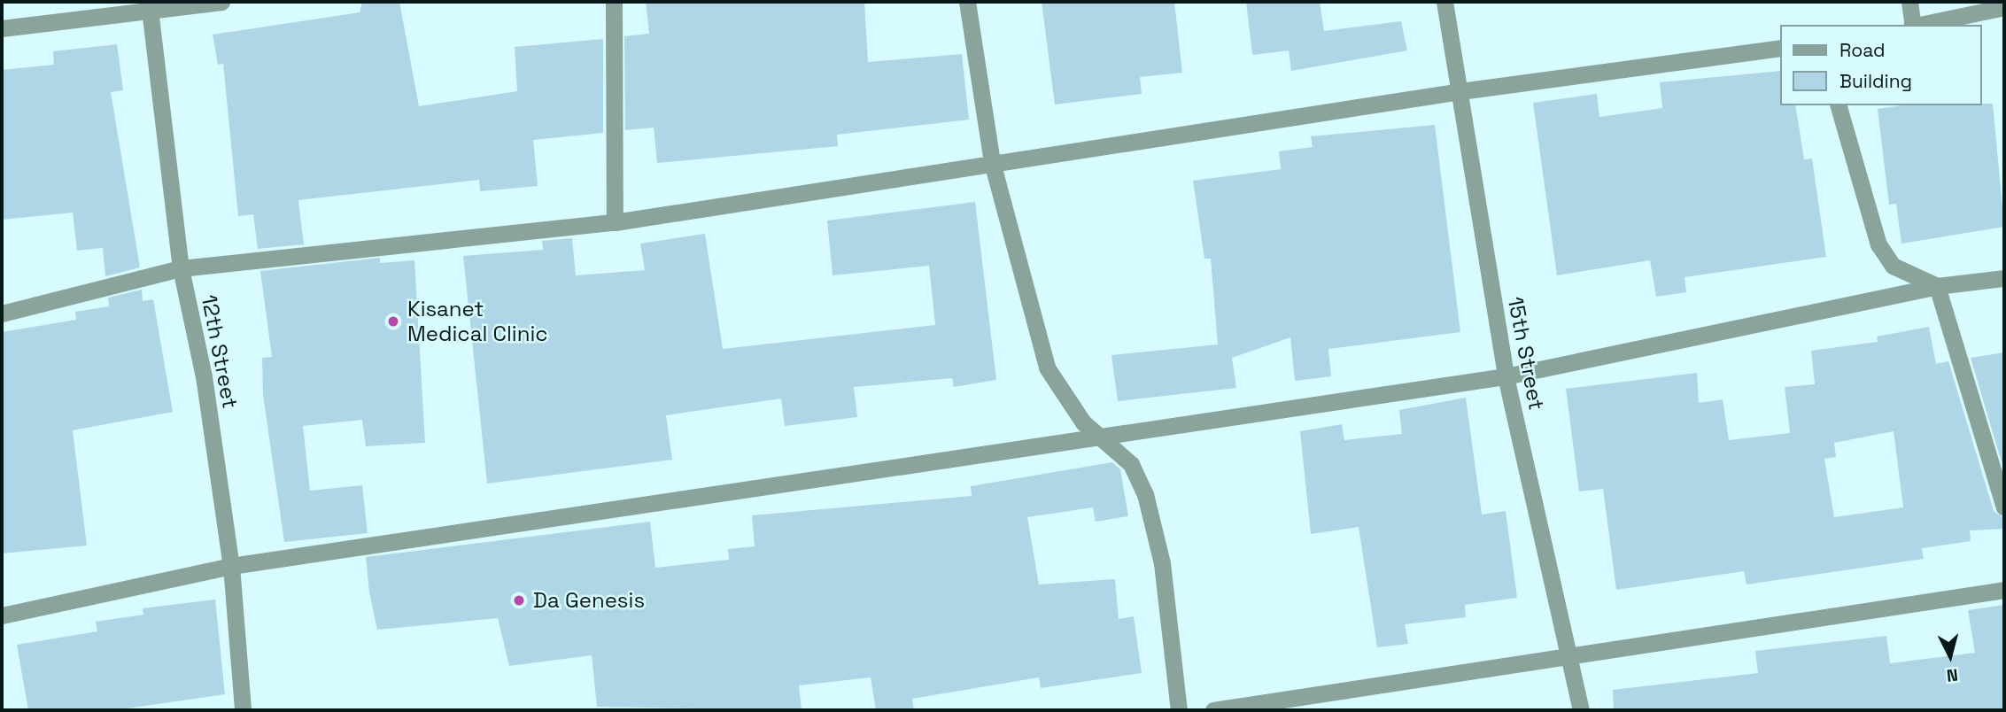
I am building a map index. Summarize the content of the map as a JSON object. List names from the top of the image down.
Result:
{
  "streets": {
    "street": ["12th Street", "15th Street"]
  },
  "places": ["Kisanet Medical Clinic", "Da Genesis"],
  "legend": ["Road", "Building"],
  "north": "bottom"
}
